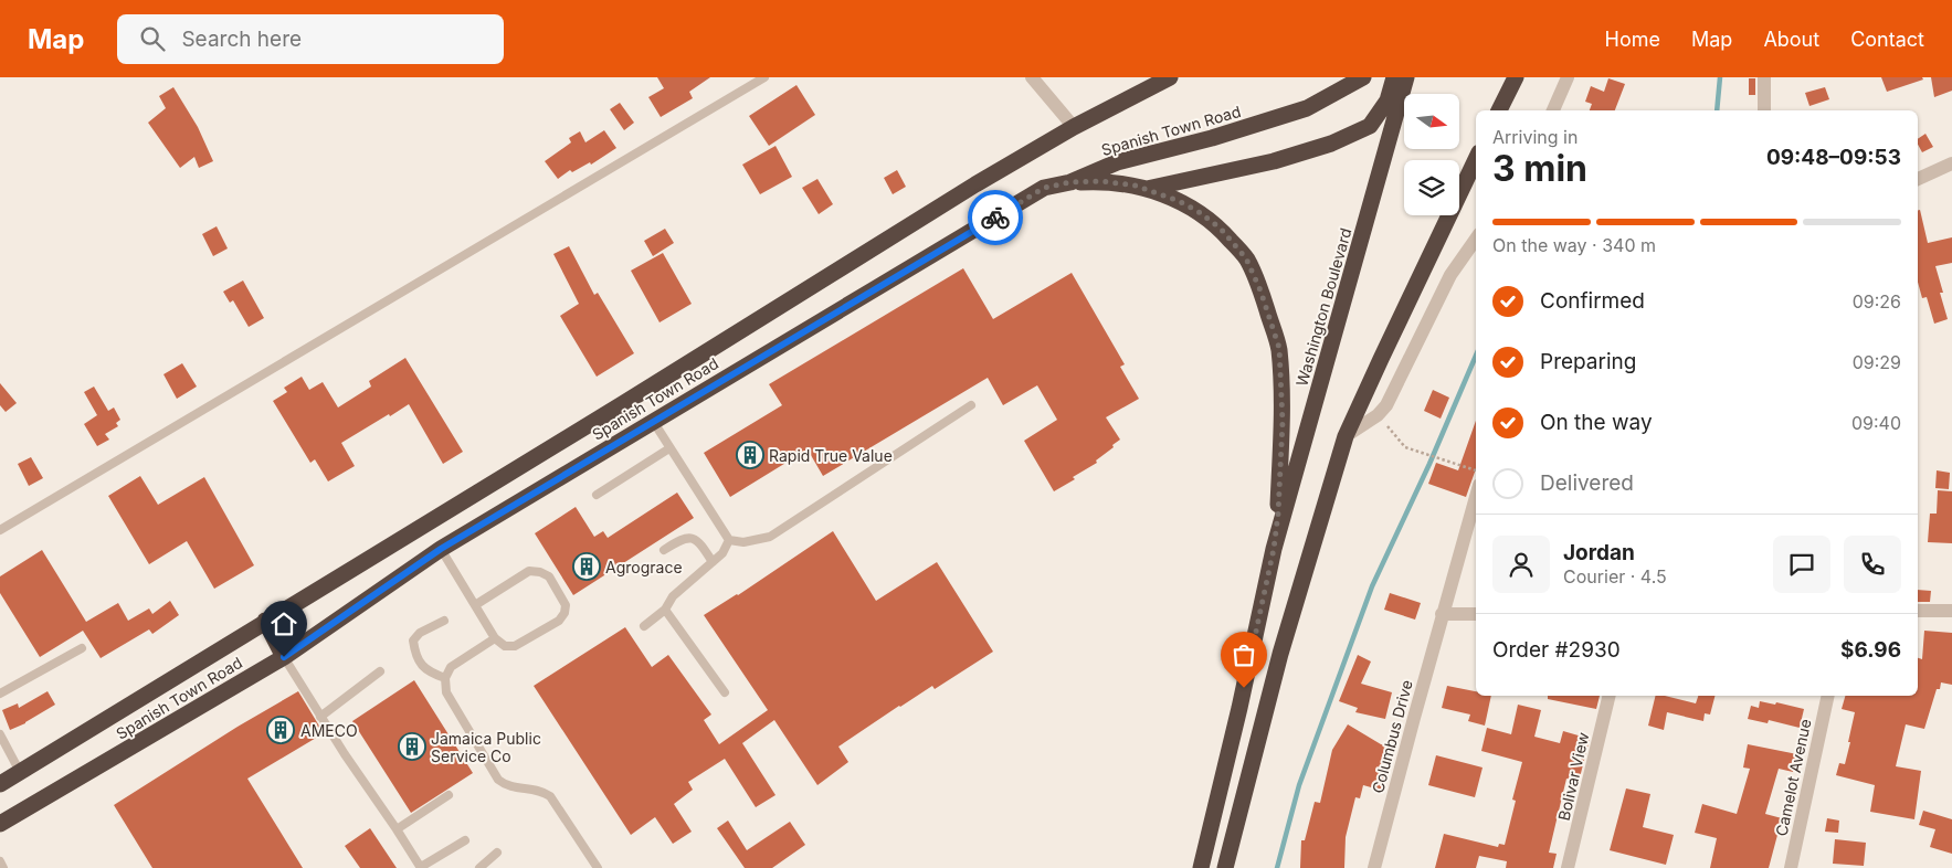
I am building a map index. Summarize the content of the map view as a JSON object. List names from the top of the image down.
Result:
{
  "streets": {
    "highway": ["Spanish Town Road", "Washington Boulevard"],
    "street": ["Columbus Drive", "Bolivar View", "Camelot Avenue"]
  },
  "places": {
    "building": [
      "Rapid True Value",
      "Agrograce",
      "AMECO",
      "Jamaica Public Service Co"
    ]
  },
  "north": "right",
  "page": {
    "header": "Map",
    "search": "Search here",
    "nav": [
      "Home",
      "Map",
      "About",
      "Contact"
    ],
    "heading": ["3 min", "Arriving in", "09:48–09:53"],
    "panel": [
      "Jordan",
      "Courier · 4.5",
      "Order #2930",
      "$6.96"
    ],
    "bar": "On the way · 340 m",
    "list": [
      ["Confirmed", "09:26"],
      ["Preparing", "09:29"],
      ["On the way", "09:40"],
      "Delivered"
    ]
  }
}
